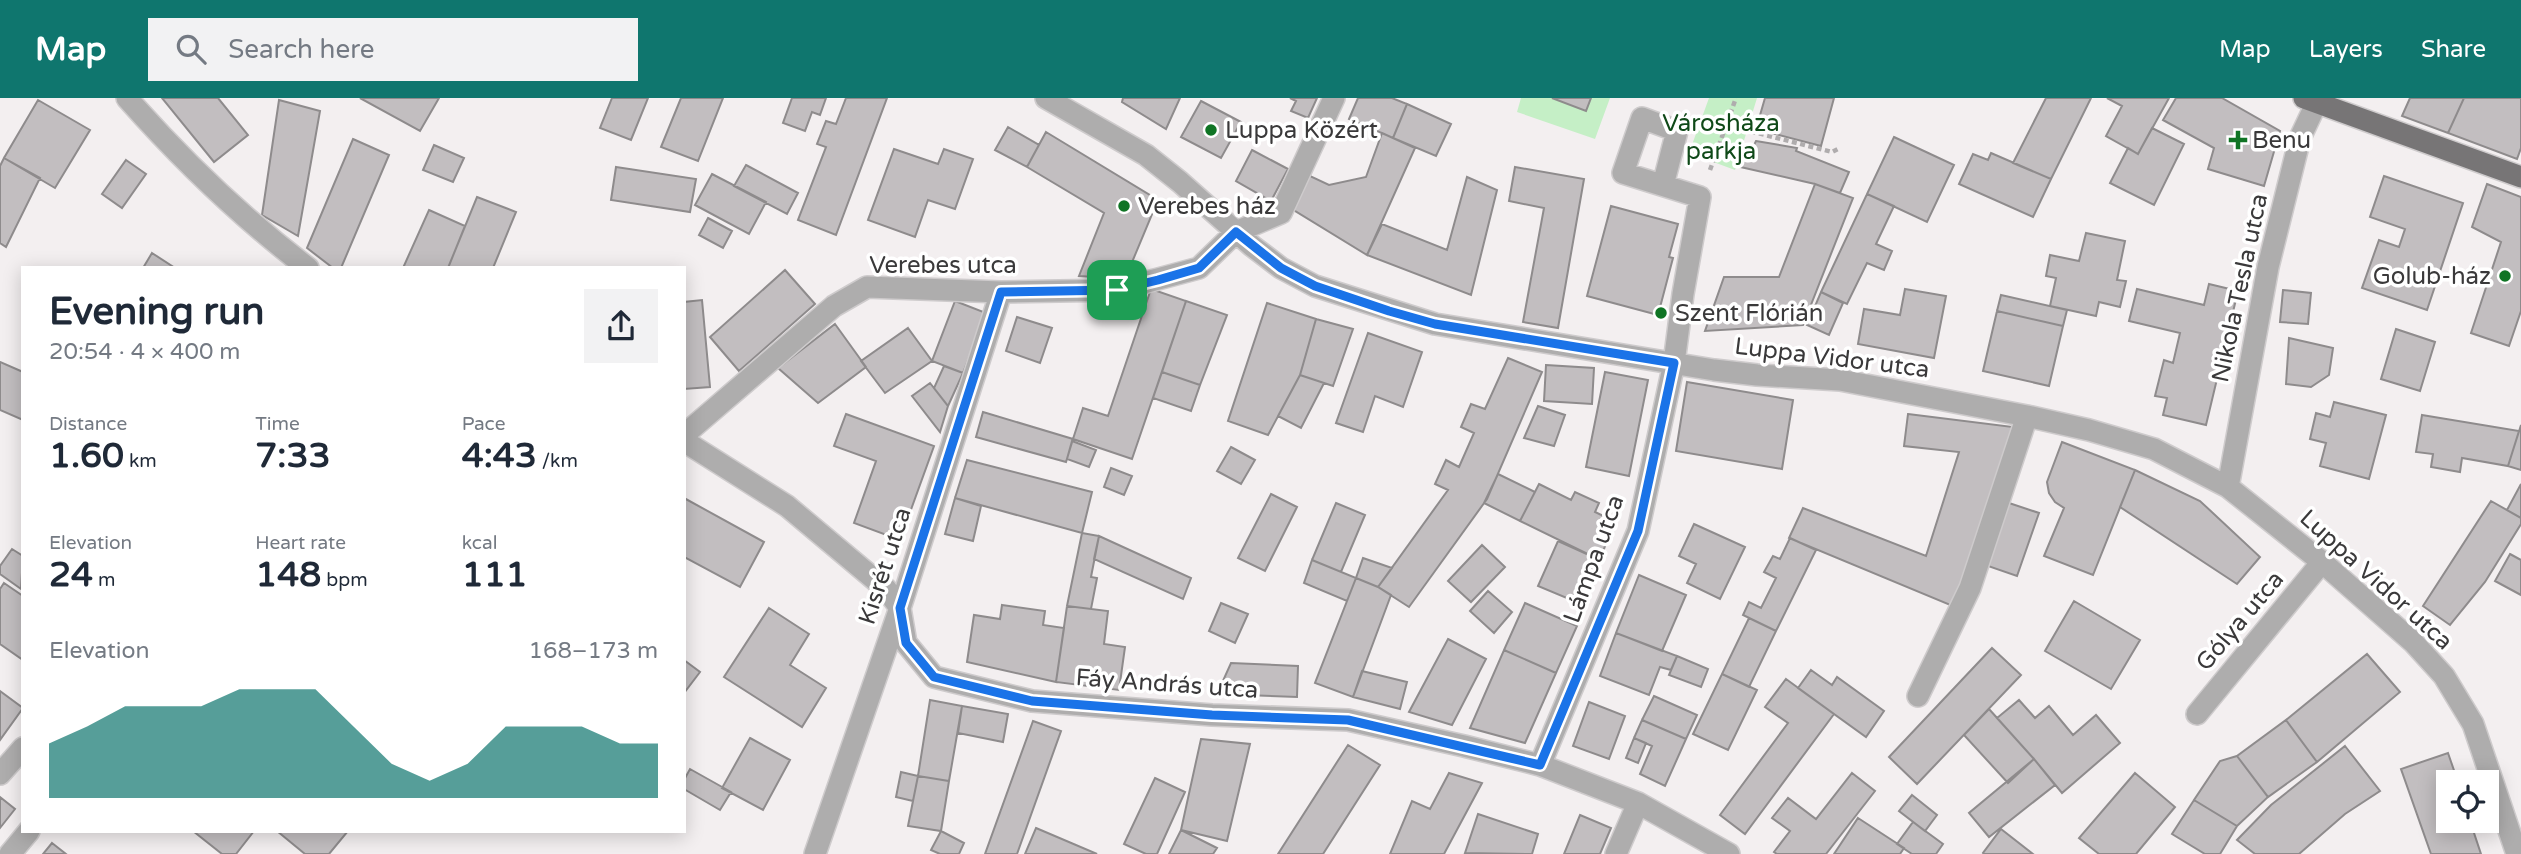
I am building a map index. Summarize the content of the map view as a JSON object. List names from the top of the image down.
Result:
{
  "streets": {
    "street": [
      "Verebes utca",
      "Nikola Tesla utca",
      "Luppa Vidor utca",
      "Lámpa utca",
      "Kisrét utca",
      "Gólya utca",
      "Fáy András utca"
    ]
  },
  "crossings": [
    ["Verebes utca", "Luppa Vidor utca"],
    ["Verebes utca", "Kisrét utca"],
    ["Nikola Tesla utca", "Luppa Vidor utca"],
    ["Luppa Vidor utca", "Lámpa utca"],
    ["Luppa Vidor utca", "Gólya utca"],
    ["Lámpa utca", "Fáy András utca"],
    ["Kisrét utca", "Fáy András utca"]
  ],
  "parks": ["Városháza parkja"],
  "places": {
    "other": [
      "Luppa Közért",
      "Verebes ház",
      "Golub-ház",
      "Szent Flórián"
    ],
    "health": ["Benu"]
  },
  "page": {
    "header": "Map",
    "search": "Search here",
    "nav": ["Map", "Layers", "Share"],
    "heading": ["Evening run", "20:54 · 4 × 400 m"],
    "stats": [
      ["Distance", "1.60 km"],
      ["Time", "7:33"],
      ["Pace", "4:43 /km"],
      ["Elevation", "24 m"],
      ["Heart rate", "148 bpm"],
      ["kcal", "111"]
    ],
    "chart": ["Elevation", "168–173 m"]
  }
}
